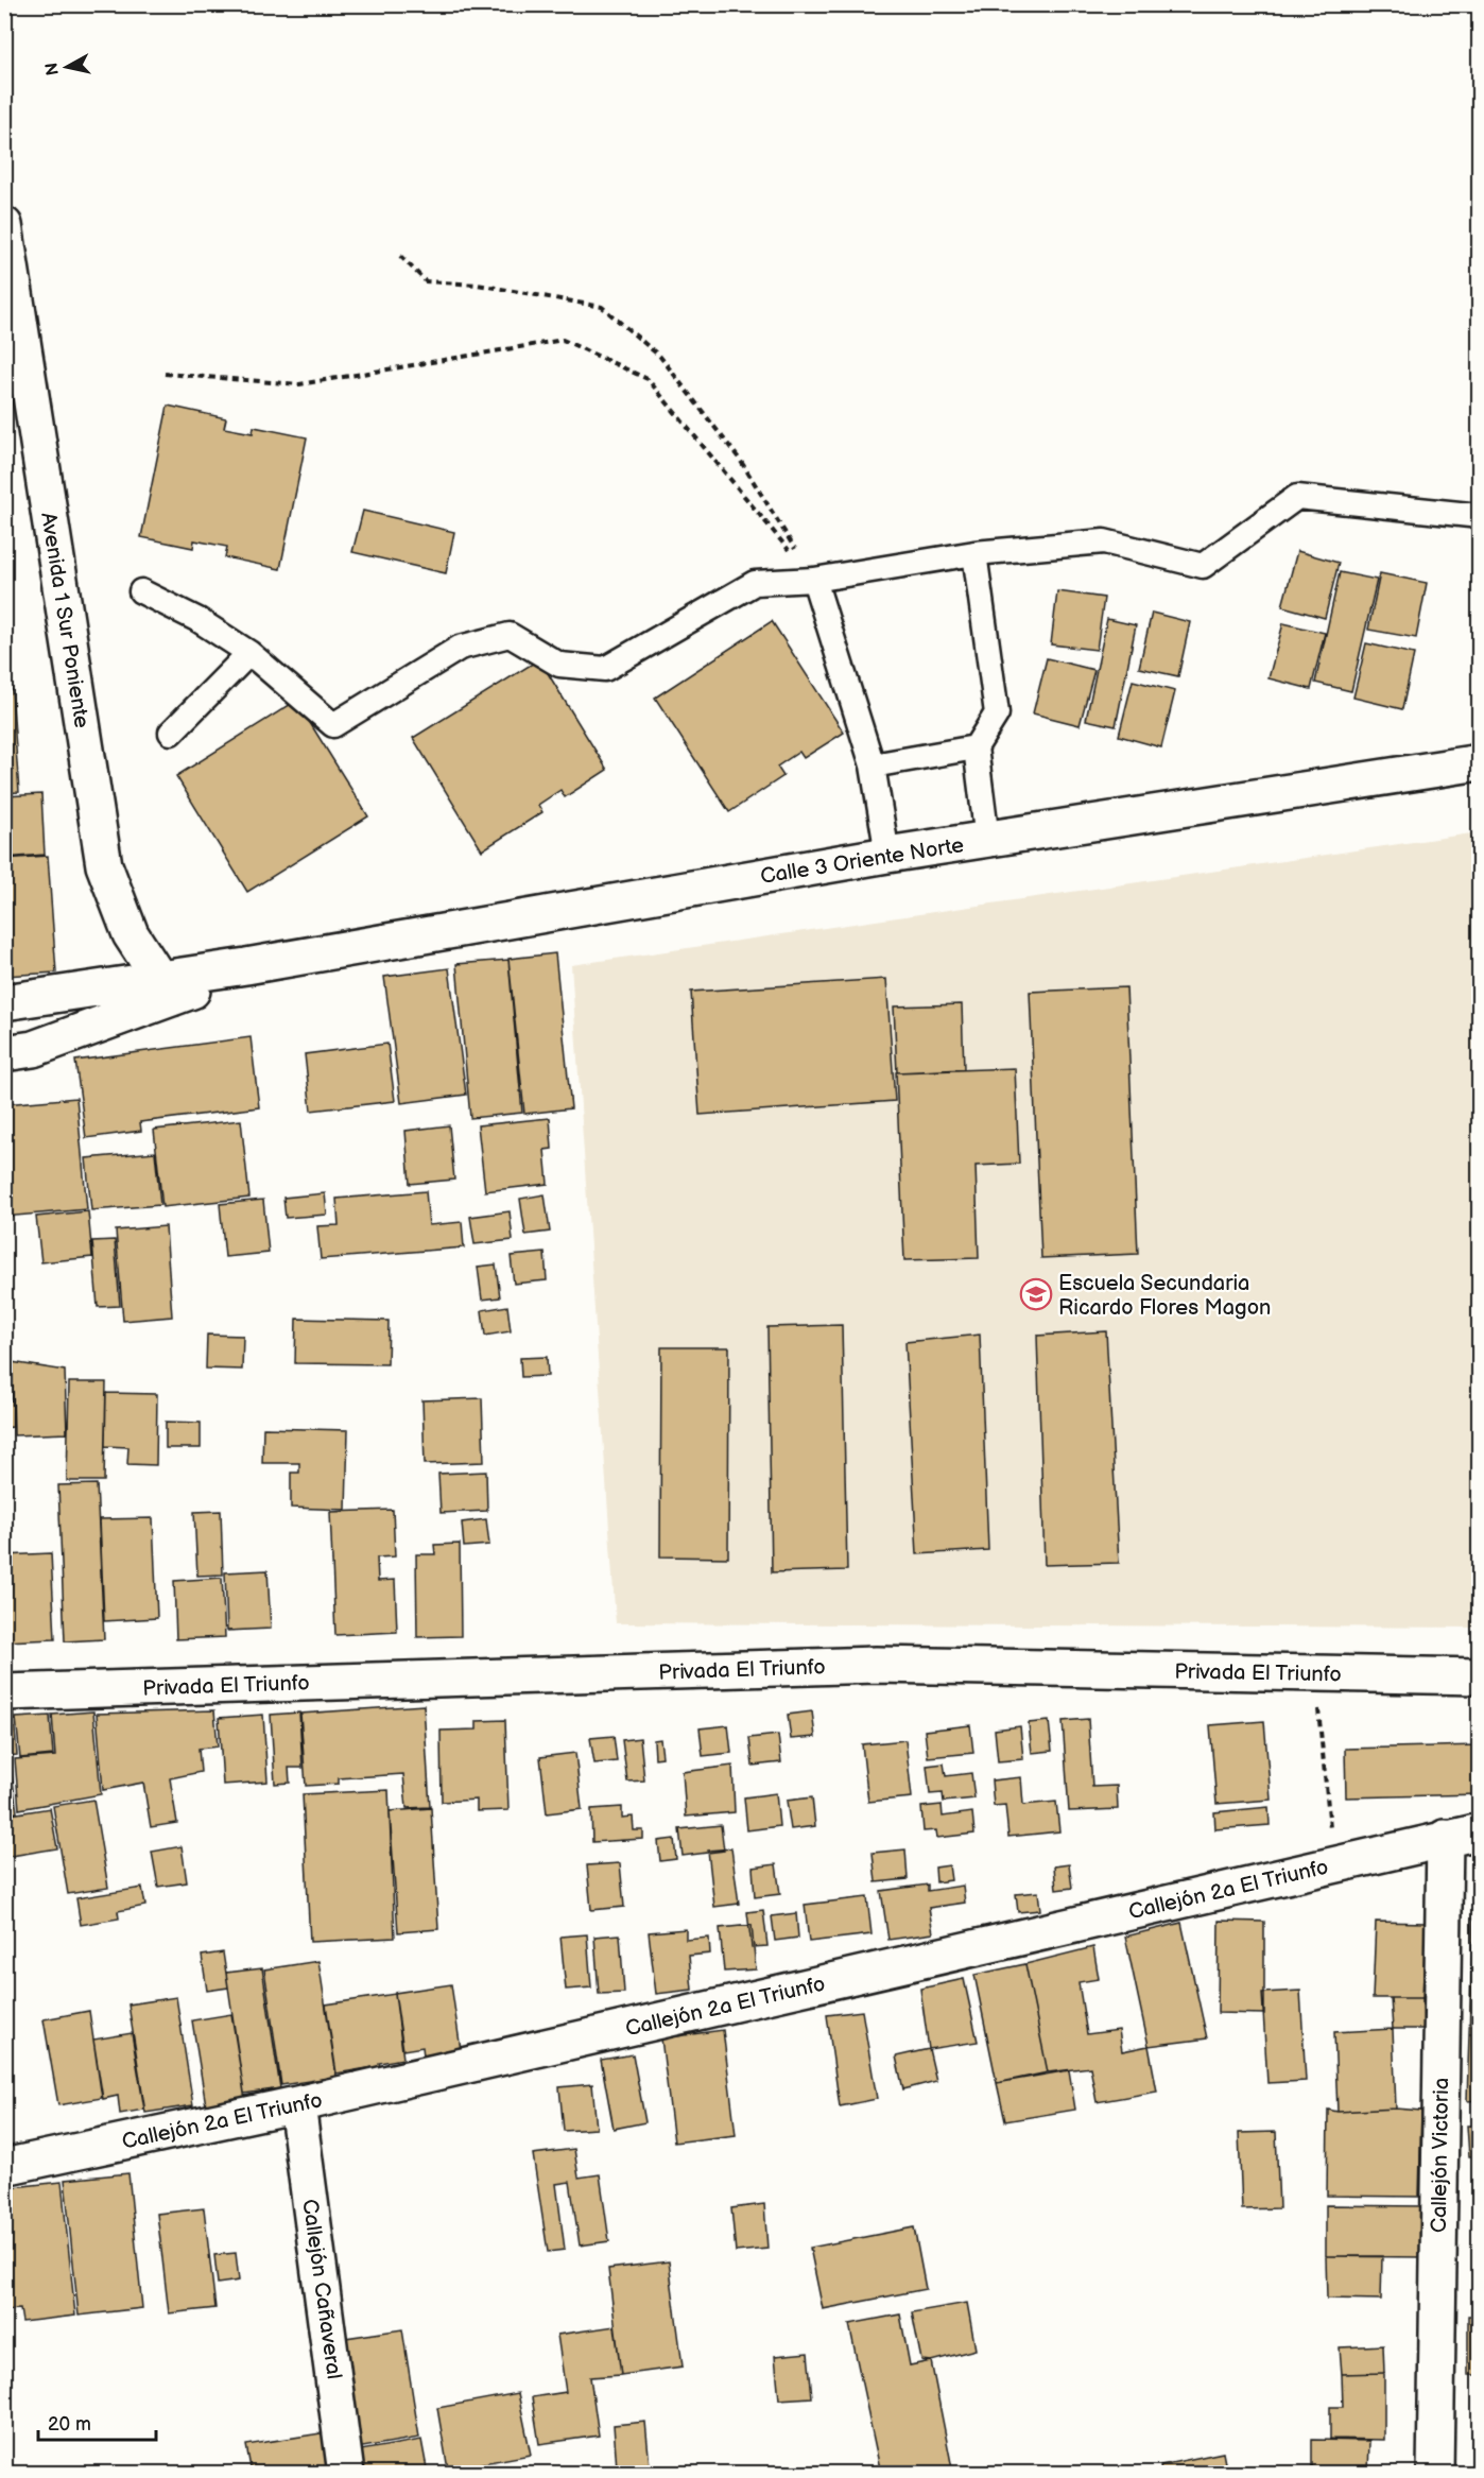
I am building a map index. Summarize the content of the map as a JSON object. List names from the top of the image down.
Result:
{
  "streets": {
    "street": [
      "Avenida 1 Sur Poniente",
      "Calle 3 Oriente Norte",
      "Privada El Triunfo",
      "Callejón 2a El Triunfo",
      "Callejón Victoria",
      "Callejón Cañaveral"
    ]
  },
  "crossings": [
    ["Avenida 1 Sur Poniente", "Calle 3 Oriente Norte"],
    ["Callejón 2a El Triunfo", "Callejón Victoria"],
    ["Callejón 2a El Triunfo", "Callejón Cañaveral"]
  ],
  "places": {
    "school or university": ["Escuela Secundaria Ricardo Flores Magon"]
  },
  "scale_bar": "20 m",
  "north": "left"
}
